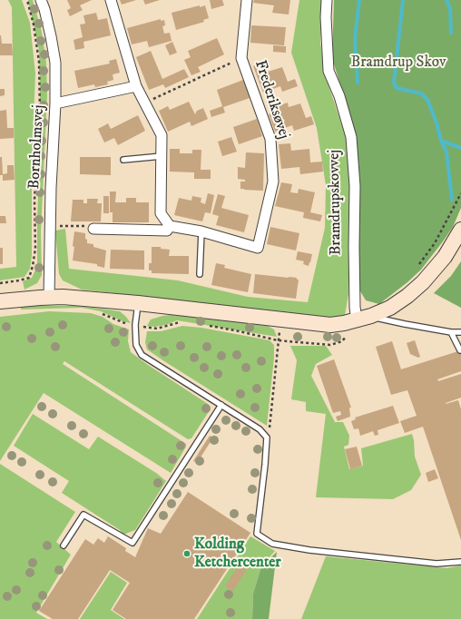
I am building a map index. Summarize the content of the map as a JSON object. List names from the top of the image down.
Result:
{
  "streets": {
    "street": ["Frederiksøvej", "Bornholmsvej", "Bramdrupskovvej"]
  },
  "parks": ["Bramdrup Skov"],
  "places": ["Kolding Ketchercenter"]
}
